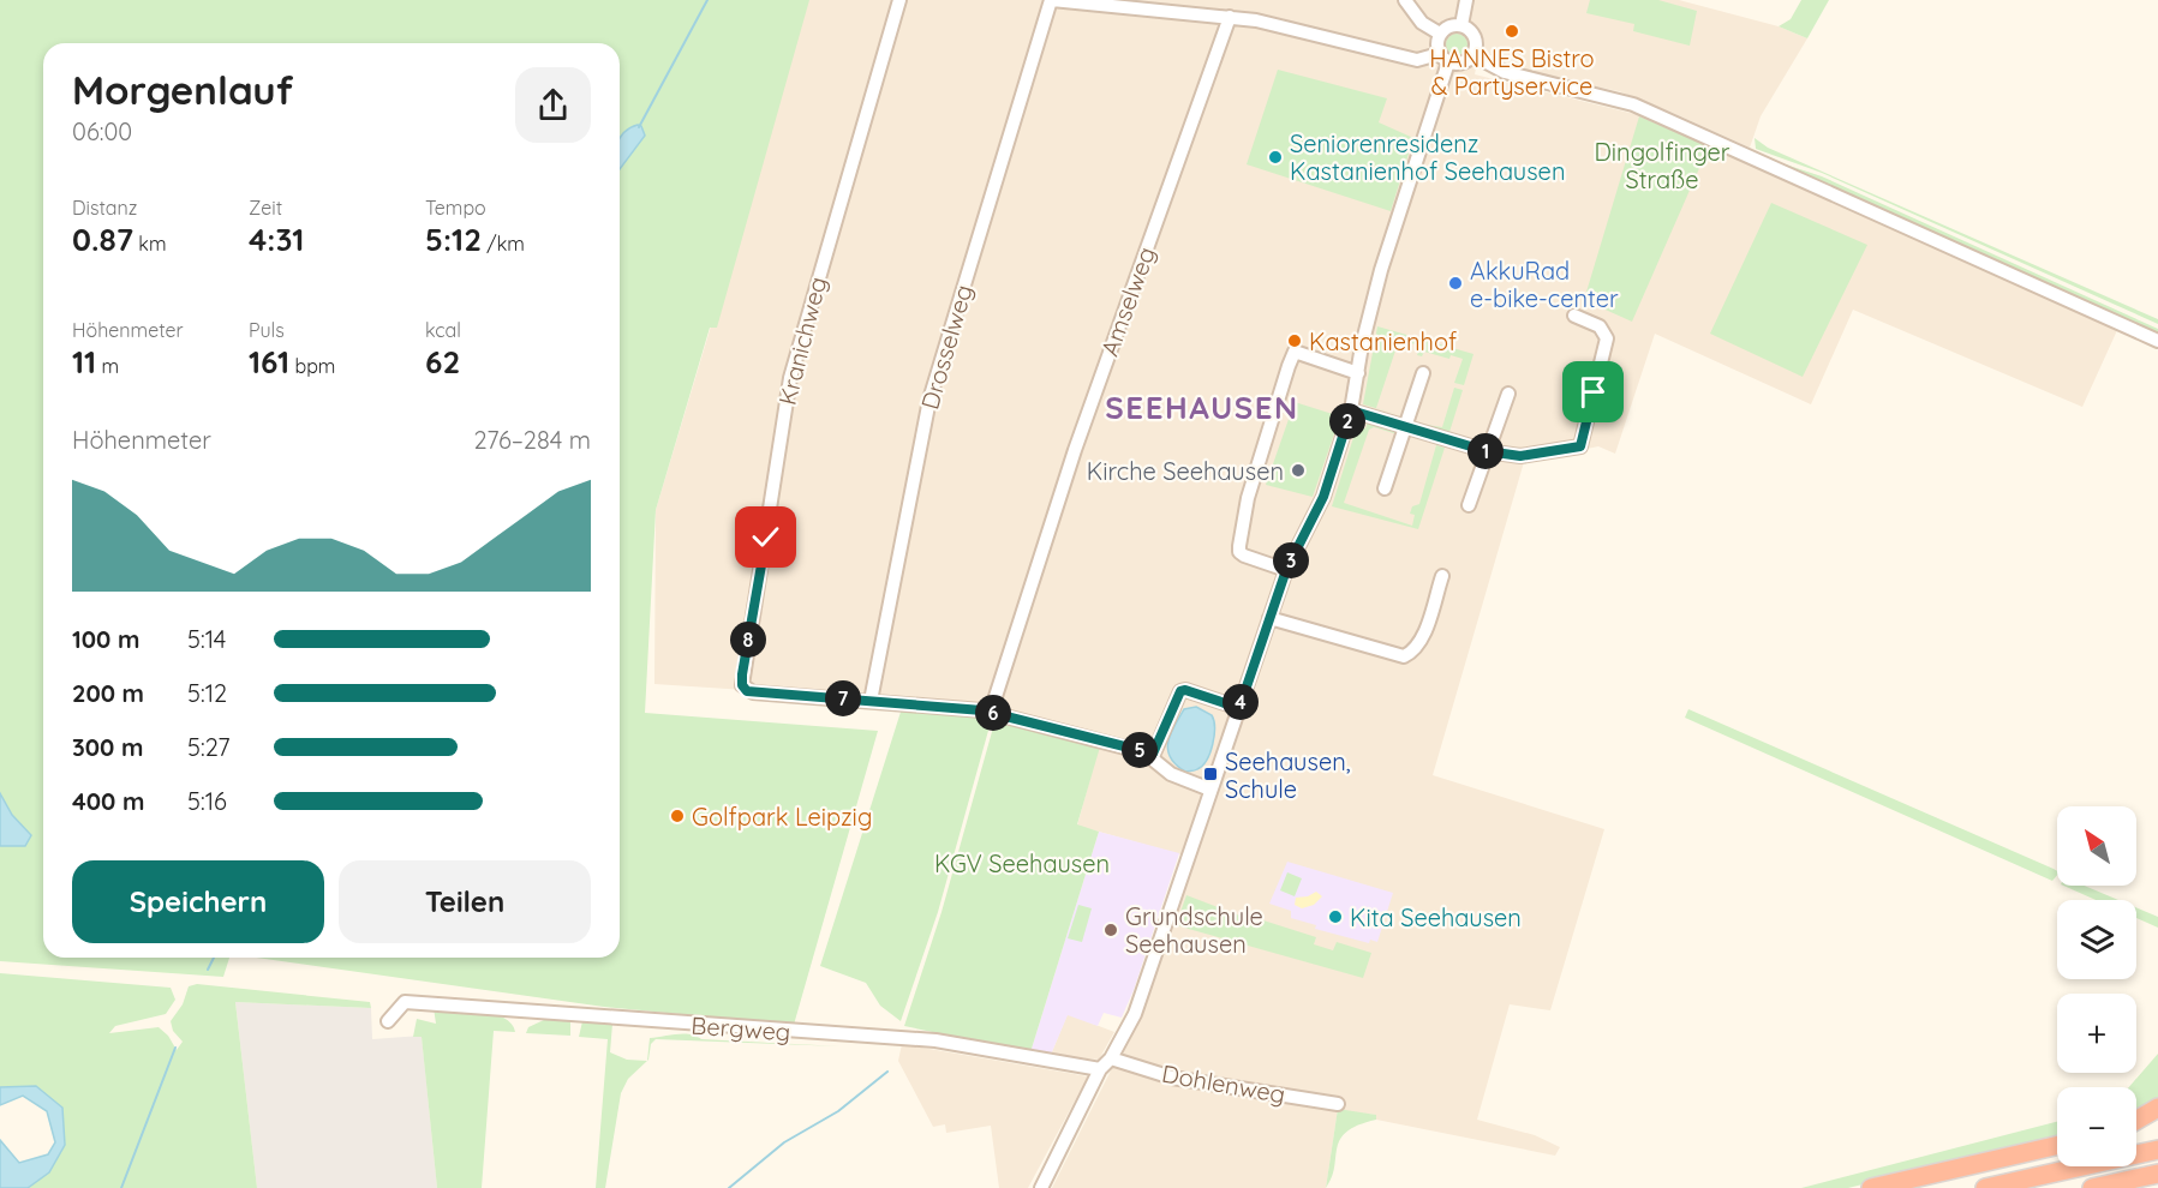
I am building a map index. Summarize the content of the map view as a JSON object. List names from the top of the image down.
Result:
{
  "streets": {
    "street": [
      "Amselweg",
      "Kranichweg",
      "Drosselweg",
      "Bergweg",
      "Dohlenweg"
    ]
  },
  "crossings": [
    ["Kranichweg", "Drosselweg"]
  ],
  "districts": ["SEEHAUSEN"],
  "parks": ["Dingolfinger Straße", "KGV Seehausen"],
  "places": {
    "other": [
      "HANNES Bistro & Partyservice",
      "Seniorenresidenz Kastanienhof Seehausen",
      "AkkuRad e-bike-center",
      "Kastanienhof",
      "Kirche Seehausen",
      "Golfpark Leipzig",
      "Kita Seehausen",
      "Grundschule Seehausen"
    ],
    "transit": ["Seehausen, Schule"]
  },
  "north": "top left",
  "page": {
    "heading": ["Morgenlauf", "06:00"],
    "stats": [
      ["Distanz", "0.87 km"],
      ["Zeit", "4:31"],
      ["Tempo", "5:12 /km"],
      ["Höhenmeter", "11 m"],
      ["Puls", "161 bpm"],
      ["kcal", "62"]
    ],
    "pins": [
      "2",
      "1",
      "3",
      "8",
      "7",
      "4",
      "6",
      "5"
    ],
    "chart": ["Höhenmeter", "276–284 m"],
    "list": [
      {
        "name": "100 m",
        "note": "5:14"
      },
      {
        "name": "200 m",
        "note": "5:12"
      },
      {
        "name": "300 m",
        "note": "5:27"
      },
      {
        "name": "400 m",
        "note": "5:16"
      }
    ],
    "map_buttons": ["+", "−"],
    "buttons": ["Speichern", "Teilen"]
  }
}
